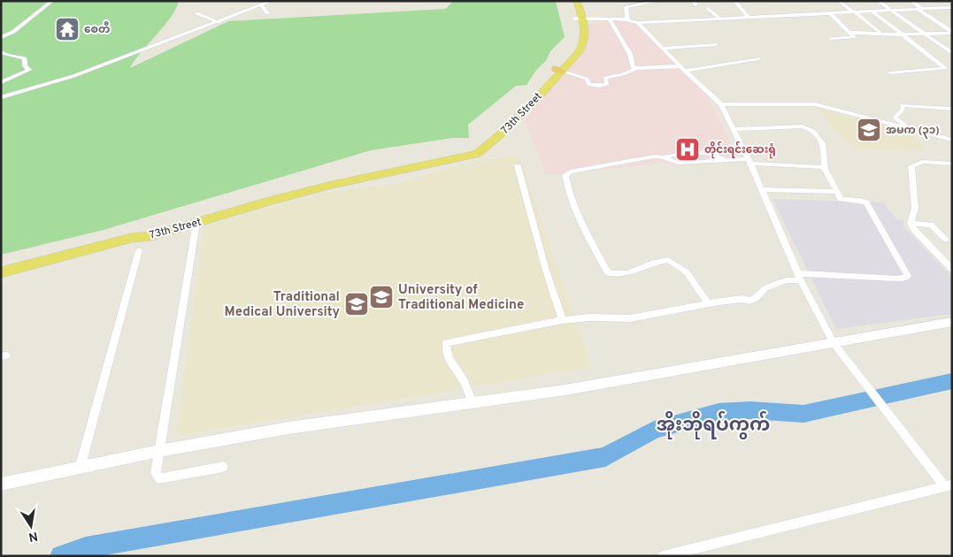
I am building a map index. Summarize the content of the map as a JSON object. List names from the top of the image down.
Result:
{
  "streets": {
    "main road": ["73th Street"]
  },
  "districts": ["အိုးဘိုရပ်ကွက်"],
  "places": {
    "temple": ["စေတီ"],
    "school or university": ["အမက (၃၁)", "University of Traditional Medicine", "Traditional Medical University"],
    "hospital": ["တိုင်းရင်းဆေးရုံ"]
  },
  "north": "bottom"
}
